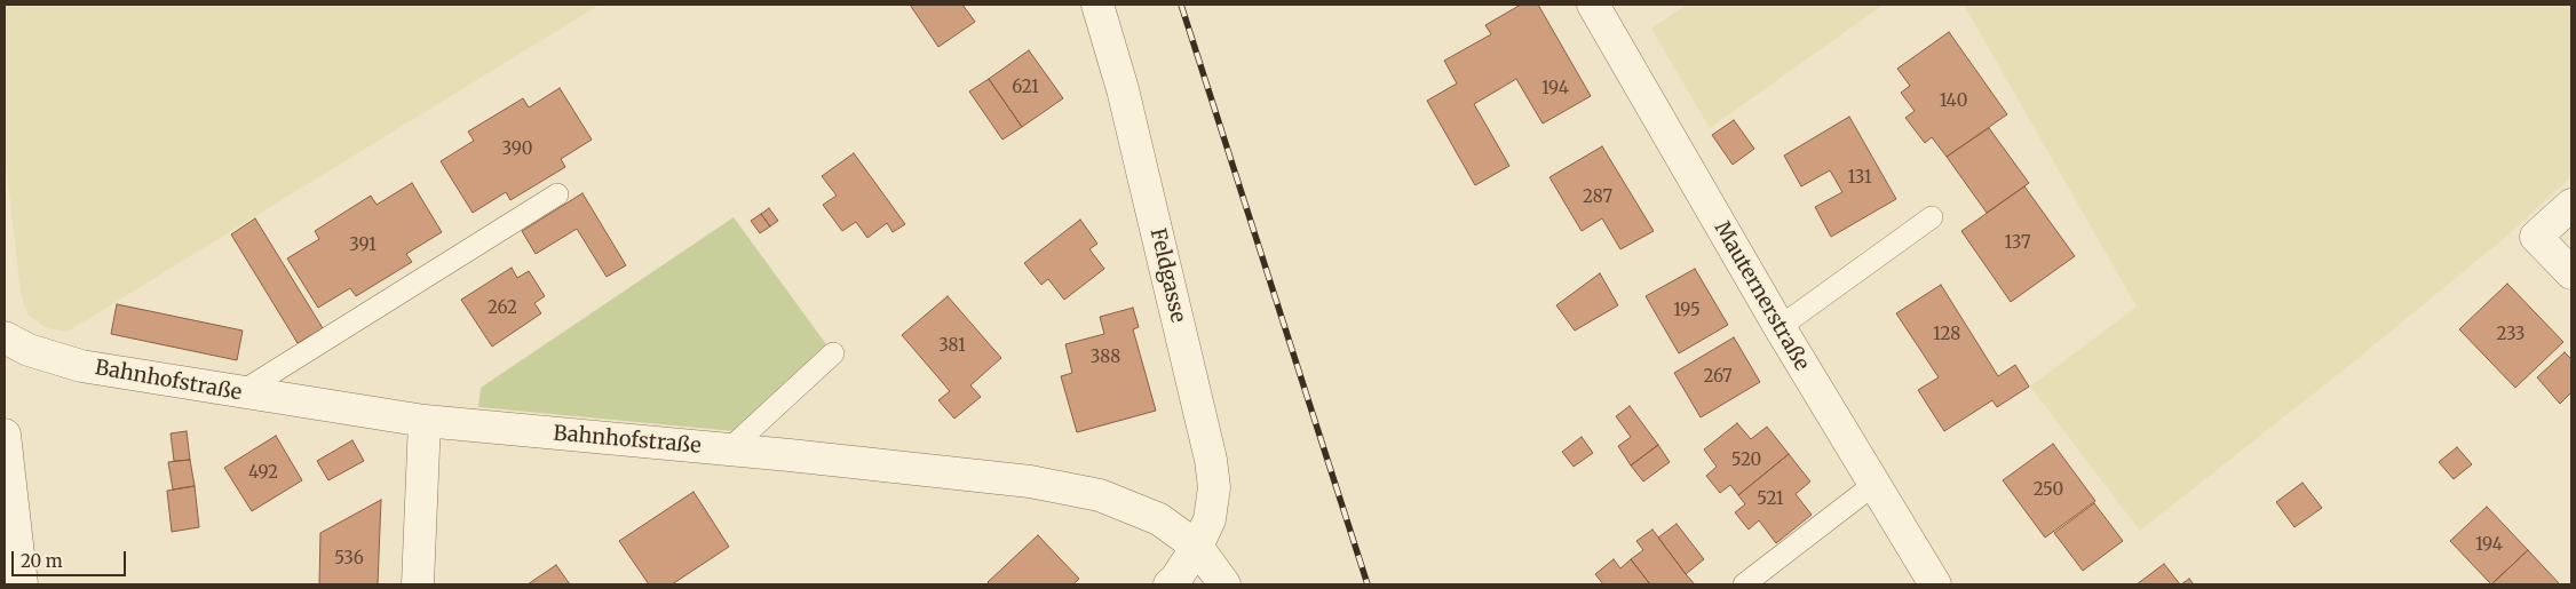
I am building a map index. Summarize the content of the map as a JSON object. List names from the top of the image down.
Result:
{
  "streets": {
    "street": ["Feldgasse", "Mauternerstraße", "Bahnhofstraße"]
  },
  "crossings": [
    ["Feldgasse", "Bahnhofstraße"]
  ],
  "house_numbers": [
    "621",
    "194",
    "140",
    "390",
    "131",
    "287",
    "137",
    "391",
    "262",
    "195",
    "128",
    "233",
    "381",
    "388",
    "267",
    "520",
    "492",
    "250",
    "521",
    "194",
    "536"
  ],
  "scale_bar": "20 m"
}
